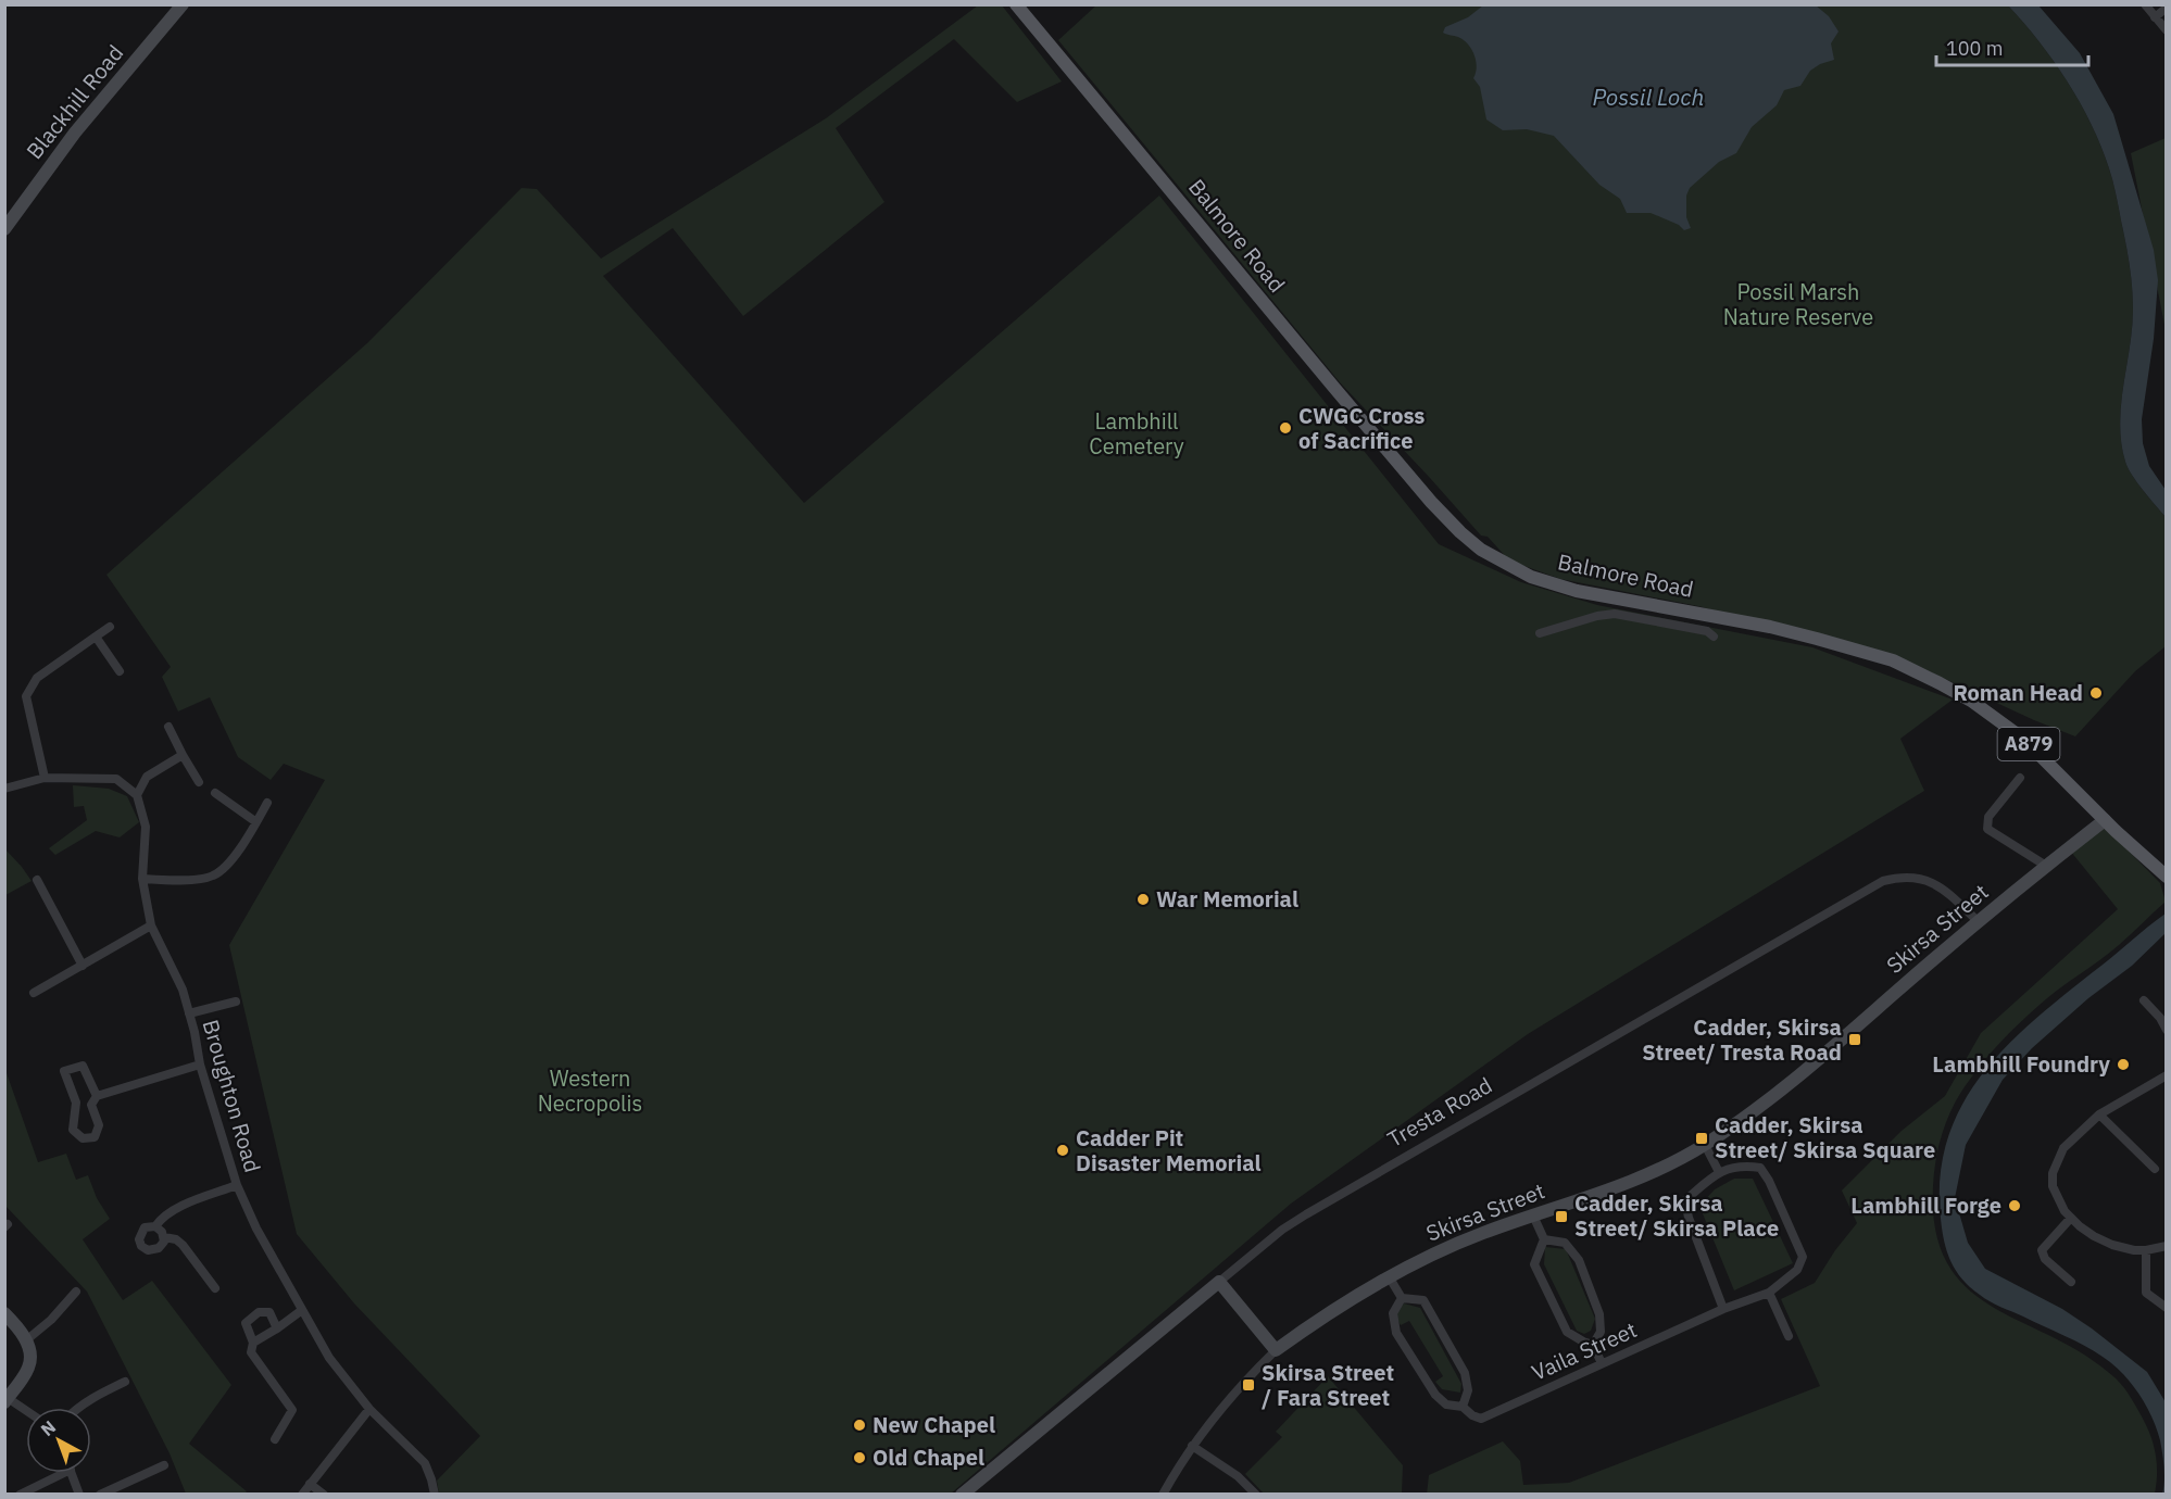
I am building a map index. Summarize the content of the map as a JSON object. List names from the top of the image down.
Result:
{
  "streets": {
    "main road": ["Balmore Road", "A879"],
    "street": [
      "Blackhill Road",
      "Skirsa Street",
      "Broughton Road",
      "Tresta Road",
      "Vaila Street"
    ]
  },
  "crossings": [
    ["Balmore Road", "Skirsa Street"],
    ["Skirsa Street", "Tresta Road"]
  ],
  "water": ["Possil Loch"],
  "parks": ["Possil Marsh Nature Reserve", "Lambhill Cemetery", "Western Necropolis"],
  "places": {
    "other": [
      "CWGC Cross of Sacrifice",
      "Roman Head",
      "War Memorial",
      "Lambhill Foundry",
      "Cadder Pit Disaster Memorial",
      "Lambhill Forge",
      "New Chapel",
      "Old Chapel"
    ],
    "transit": [
      "Cadder, Skirsa Street/ Tresta Road",
      "Cadder, Skirsa Street/ Skirsa Square",
      "Cadder, Skirsa Street/ Skirsa Place",
      "Skirsa Street / Fara Street"
    ]
  },
  "scale_bar": "100 m",
  "north": "top left"
}
